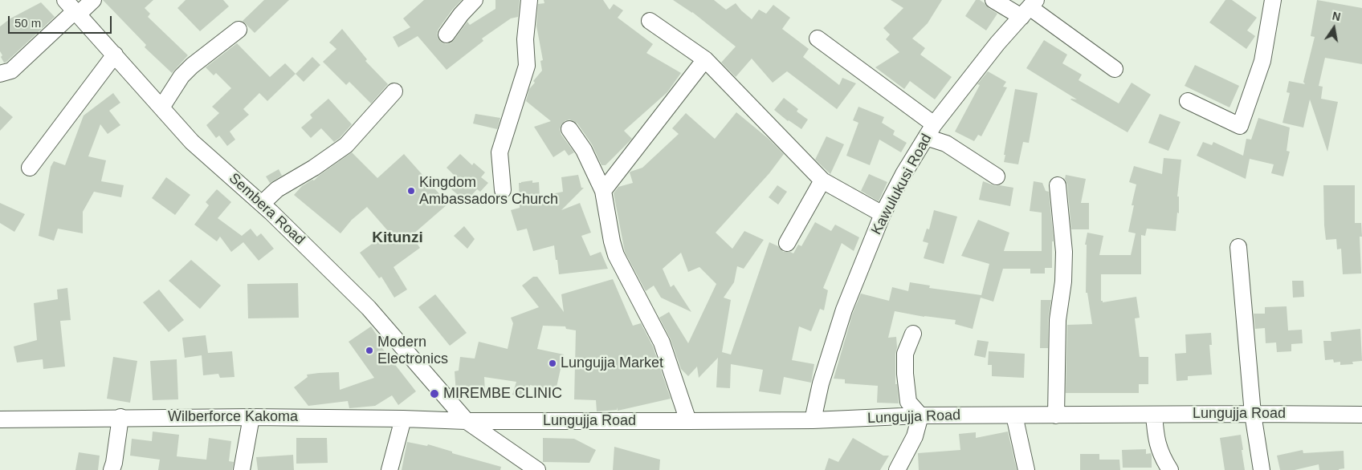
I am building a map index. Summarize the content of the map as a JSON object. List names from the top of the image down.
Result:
{
  "streets": {
    "street": [
      "Kawulukusi Road",
      "Sembera Road",
      "Lungujja Road",
      "Wilberforce Kakoma"
    ]
  },
  "crossings": [
    ["Kawulukusi Road", "Lungujja Road"],
    ["Sembera Road", "Lungujja Road"],
    ["Sembera Road", "Wilberforce Kakoma"],
    ["Lungujja Road", "Wilberforce Kakoma"]
  ],
  "districts": ["Kitunzi"],
  "places": [
    "Kingdom Ambassadors Church",
    "Modern Electronics",
    "Lungujja Market",
    "MIREMBE CLINIC"
  ],
  "scale_bar": "50 m",
  "north": "top"
}
